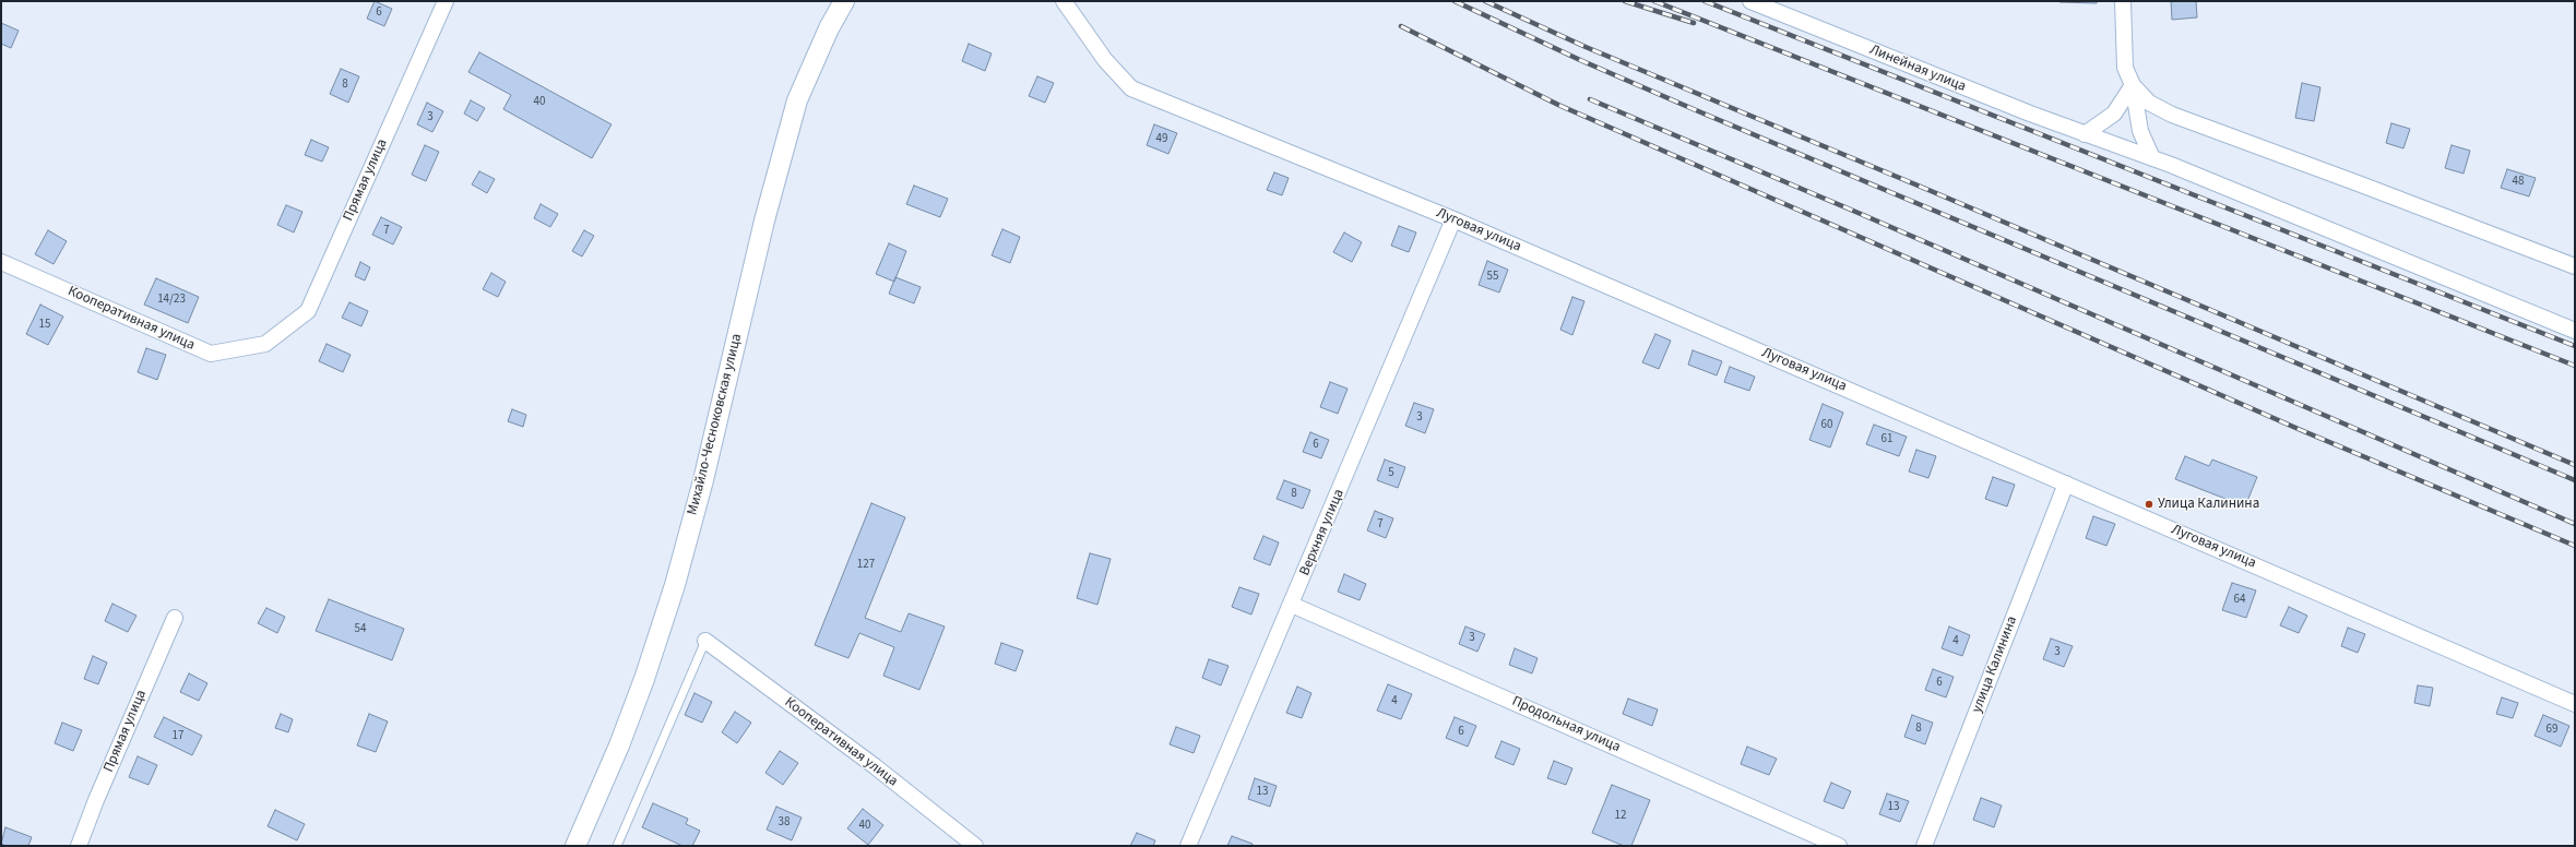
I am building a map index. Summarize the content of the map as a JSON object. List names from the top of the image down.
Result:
{
  "streets": {
    "street": [
      "Линейная улица",
      "Прямая улица",
      "Луговая улица",
      "Кооперативная улица",
      "Михайло-Чесноковская улица",
      "Верхняя улица",
      "улица Калинина",
      "Продольная улица"
    ]
  },
  "crossings": [
    ["Прямая улица", "Кооперативная улица"],
    ["Луговая улица", "Верхняя улица"],
    ["Луговая улица", "улица Калинина"],
    ["Верхняя улица", "Продольная улица"]
  ],
  "places": ["Улица Калинина"],
  "house_numbers": [
    "6",
    "8",
    "40",
    "3",
    "49",
    "48",
    "7",
    "55",
    "14/23",
    "15",
    "3",
    "60",
    "61",
    "6",
    "5",
    "8",
    "7",
    "127",
    "64",
    "54",
    "3",
    "4",
    "3",
    "6",
    "4",
    "8",
    "69",
    "6",
    "17",
    "13",
    "13",
    "12",
    "38",
    "40"
  ]
}
